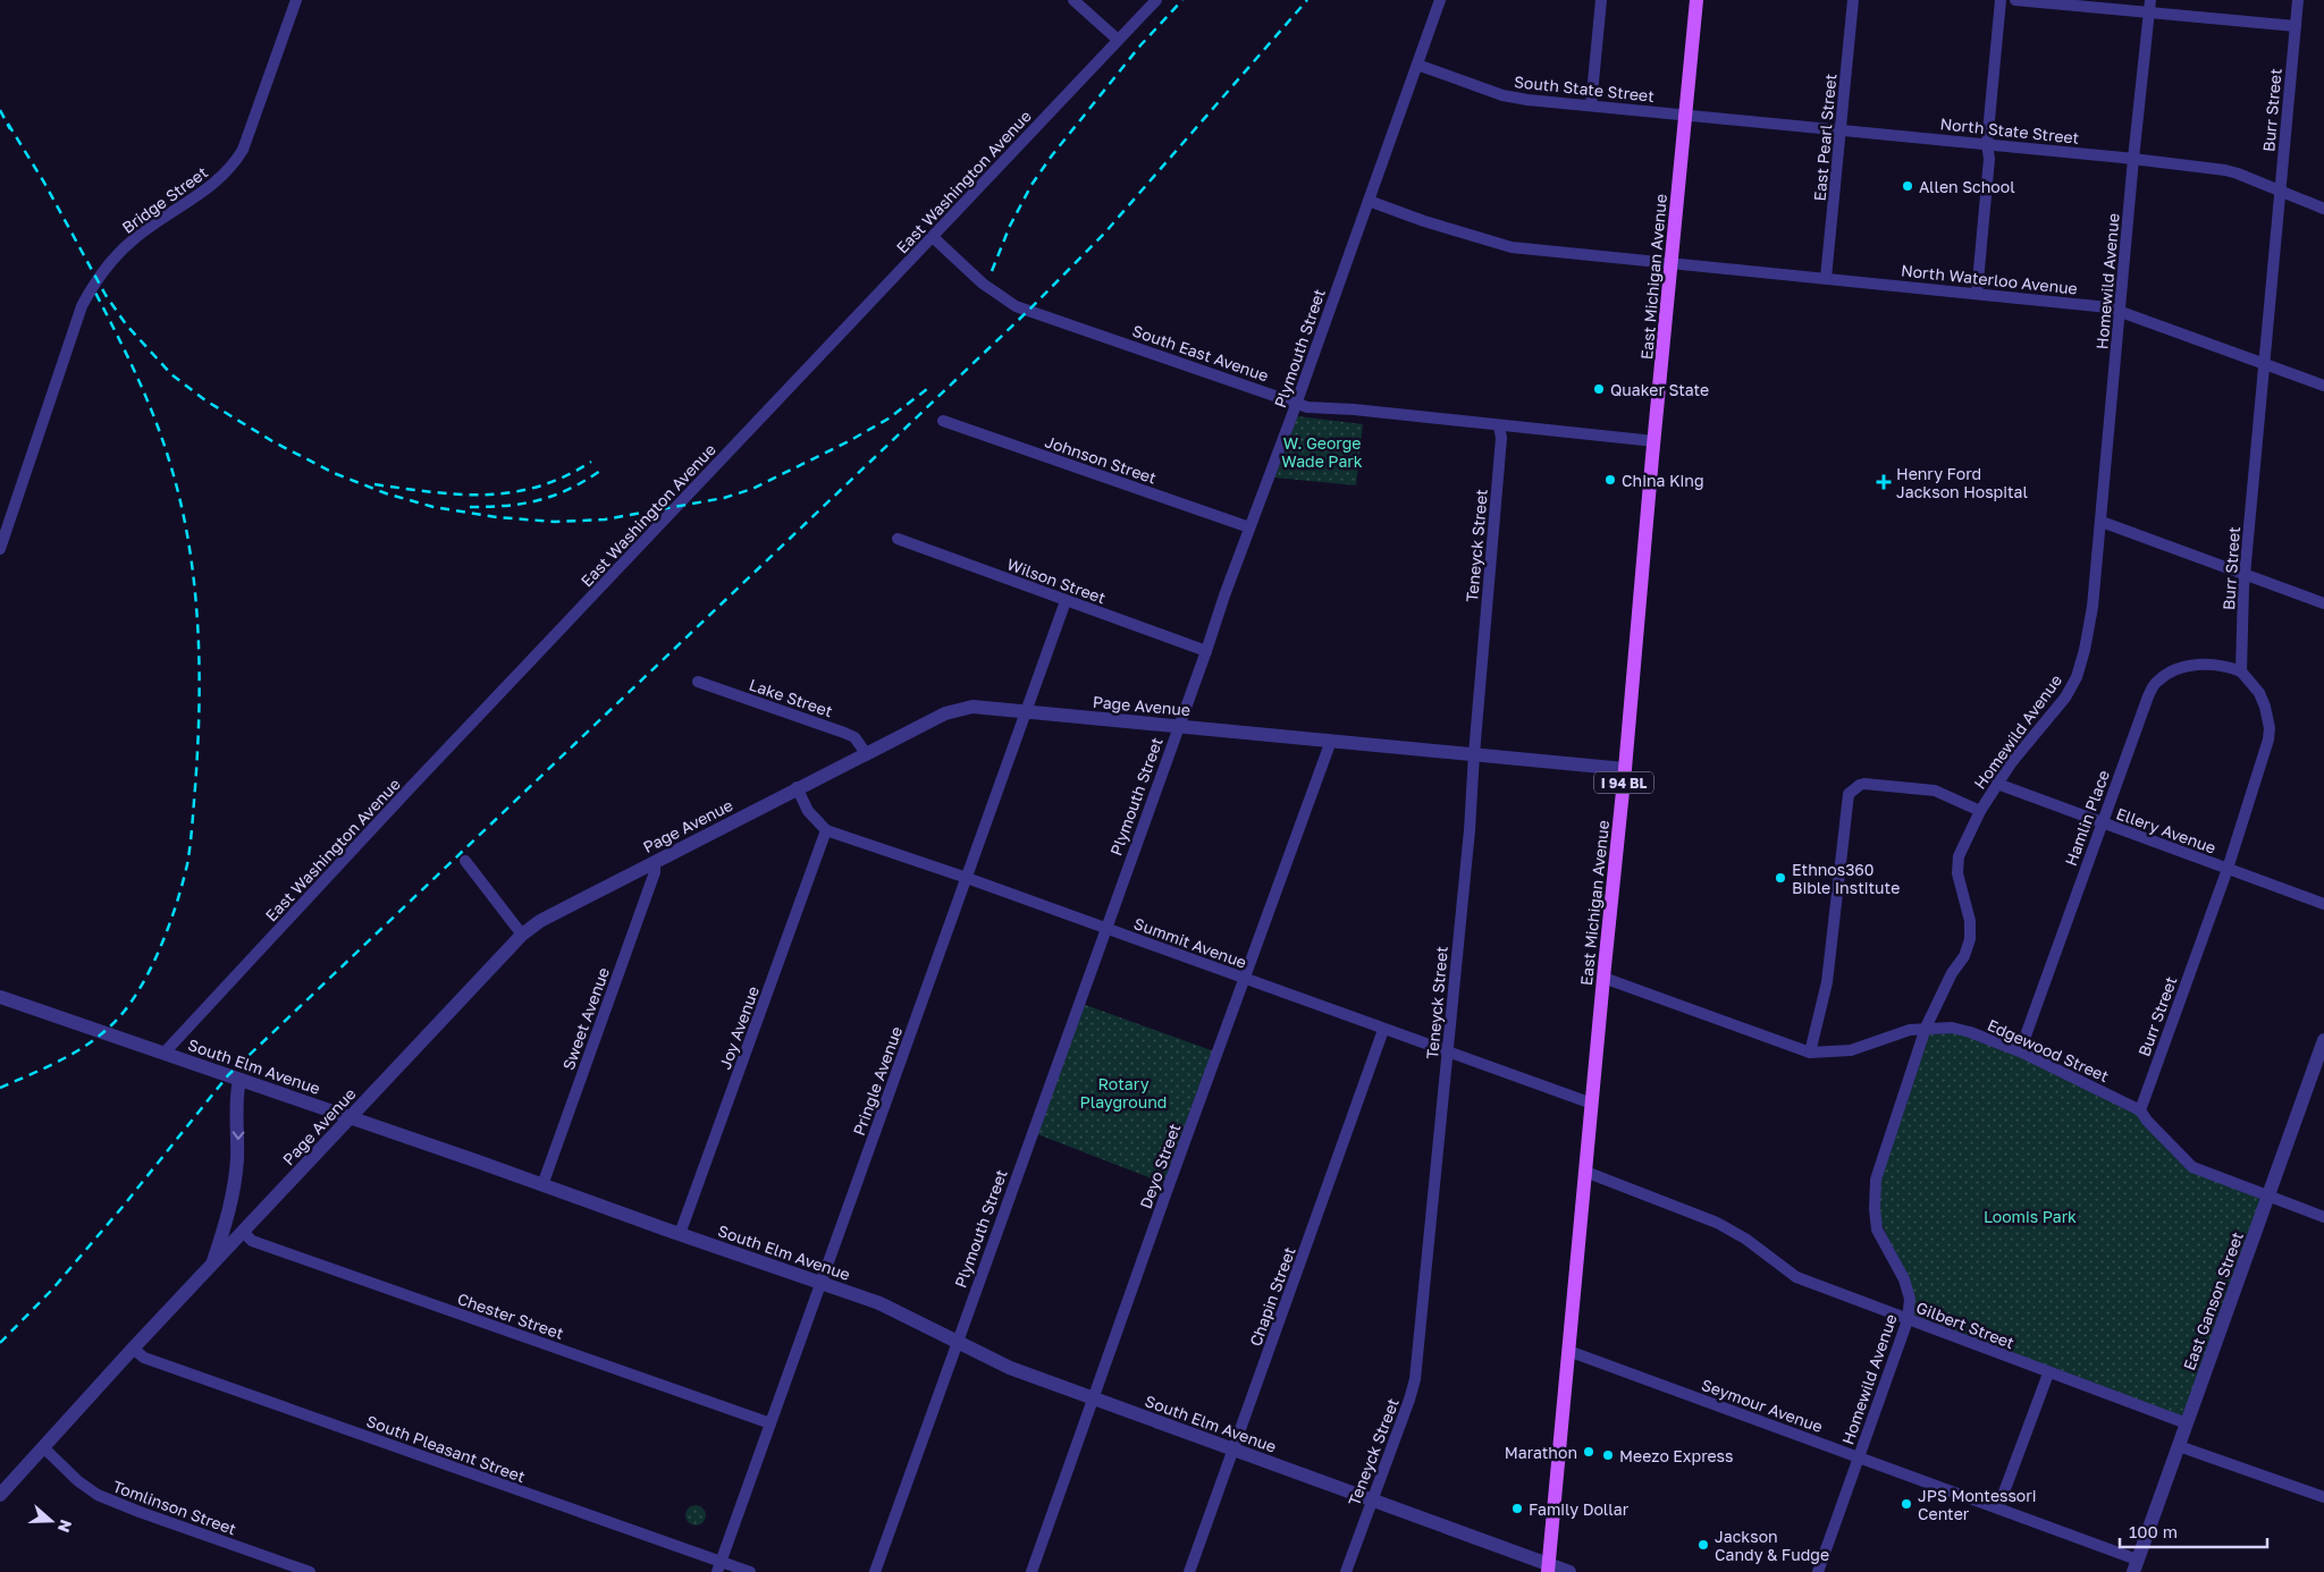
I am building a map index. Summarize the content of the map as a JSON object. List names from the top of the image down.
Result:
{
  "streets": {
    "main road": ["East Michigan Avenue", "I 94 BL"],
    "street": [
      "South State Street",
      "Burr Street",
      "North State Street",
      "East Pearl Street",
      "East Washington Avenue",
      "Bridge Street",
      "North Waterloo Avenue",
      "Homewild Avenue",
      "Plymouth Street",
      "South East Avenue",
      "Johnson Street",
      "Teneyck Street",
      "Wilson Street",
      "Lake Street",
      "Page Avenue",
      "Hamlin Place",
      "Ellery Avenue",
      "Summit Avenue",
      "Sweet Avenue",
      "Joy Avenue",
      "Edgewood Street",
      "South Elm Avenue",
      "Pringle Avenue",
      "Deyo Street",
      "Chapin Street",
      "East Ganson Street",
      "Chester Street",
      "Gilbert Street",
      "Seymour Avenue",
      "South Pleasant Street",
      "Tomlinson Street"
    ]
  },
  "crossings": [
    ["South State Street", "North State Street"],
    ["South State Street", "East Michigan Avenue"],
    ["South State Street", "Plymouth Street"],
    ["Burr Street", "North State Street"],
    ["Burr Street", "North Waterloo Avenue"],
    ["Burr Street", "Hamlin Place"],
    ["Burr Street", "Ellery Avenue"],
    ["Burr Street", "Edgewood Street"],
    ["North State Street", "East Pearl Street"],
    ["North State Street", "East Michigan Avenue"],
    ["North State Street", "Homewild Avenue"],
    ["East Pearl Street", "North Waterloo Avenue"],
    ["East Washington Avenue", "South East Avenue"],
    ["East Washington Avenue", "South Elm Avenue"],
    ["East Michigan Avenue", "North Waterloo Avenue"],
    ["East Michigan Avenue", "South East Avenue"],
    ["East Michigan Avenue", "Page Avenue"],
    ["East Michigan Avenue", "Summit Avenue"],
    ["East Michigan Avenue", "Edgewood Street"],
    ["East Michigan Avenue", "South Elm Avenue"],
    ["East Michigan Avenue", "Gilbert Street"],
    ["East Michigan Avenue", "Seymour Avenue"],
    ["North Waterloo Avenue", "Homewild Avenue"],
    ["North Waterloo Avenue", "Plymouth Street"],
    ["Homewild Avenue", "Ellery Avenue"],
    ["Homewild Avenue", "Edgewood Street"],
    ["Homewild Avenue", "Gilbert Street"],
    ["Homewild Avenue", "Seymour Avenue"],
    ["Plymouth Street", "South East Avenue"],
    ["Plymouth Street", "Johnson Street"],
    ["Plymouth Street", "Wilson Street"],
    ["Plymouth Street", "Page Avenue"],
    ["Plymouth Street", "Summit Avenue"],
    ["Plymouth Street", "South Elm Avenue"],
    ["South East Avenue", "Teneyck Street"],
    ["Teneyck Street", "Page Avenue"],
    ["Teneyck Street", "Summit Avenue"],
    ["Teneyck Street", "South Elm Avenue"],
    ["Wilson Street", "Pringle Avenue"],
    ["Lake Street", "Page Avenue"],
    ["Page Avenue", "Summit Avenue"],
    ["Page Avenue", "Sweet Avenue"],
    ["Page Avenue", "South Elm Avenue"],
    ["Page Avenue", "Pringle Avenue"],
    ["Page Avenue", "Deyo Street"],
    ["Page Avenue", "Chester Street"],
    ["Page Avenue", "South Pleasant Street"],
    ["Page Avenue", "Tomlinson Street"],
    ["Hamlin Place", "Ellery Avenue"],
    ["Hamlin Place", "Edgewood Street"],
    ["Summit Avenue", "Joy Avenue"],
    ["Summit Avenue", "Pringle Avenue"],
    ["Summit Avenue", "Deyo Street"],
    ["Summit Avenue", "Chapin Street"],
    ["Sweet Avenue", "South Elm Avenue"],
    ["Joy Avenue", "South Elm Avenue"],
    ["Edgewood Street", "East Ganson Street"],
    ["South Elm Avenue", "Pringle Avenue"],
    ["South Elm Avenue", "Deyo Street"],
    ["South Elm Avenue", "Chapin Street"],
    ["Pringle Avenue", "Chester Street"],
    ["Pringle Avenue", "South Pleasant Street"],
    ["East Ganson Street", "Gilbert Street"],
    ["East Ganson Street", "Seymour Avenue"]
  ],
  "parks": ["W. George Wade Park", "Rotary Playground", "Loomis Park"],
  "places": {
    "other": [
      "Allen School",
      "Quaker State",
      "China King",
      "Ethnos360 Bible Institute",
      "Marathon",
      "Meezo Express",
      "JPS Montessori Center",
      "Family Dollar",
      "Jackson Candy & Fudge"
    ],
    "health": ["Henry Ford Jackson Hospital"]
  },
  "scale_bar": "100 m",
  "north": "right"
}
